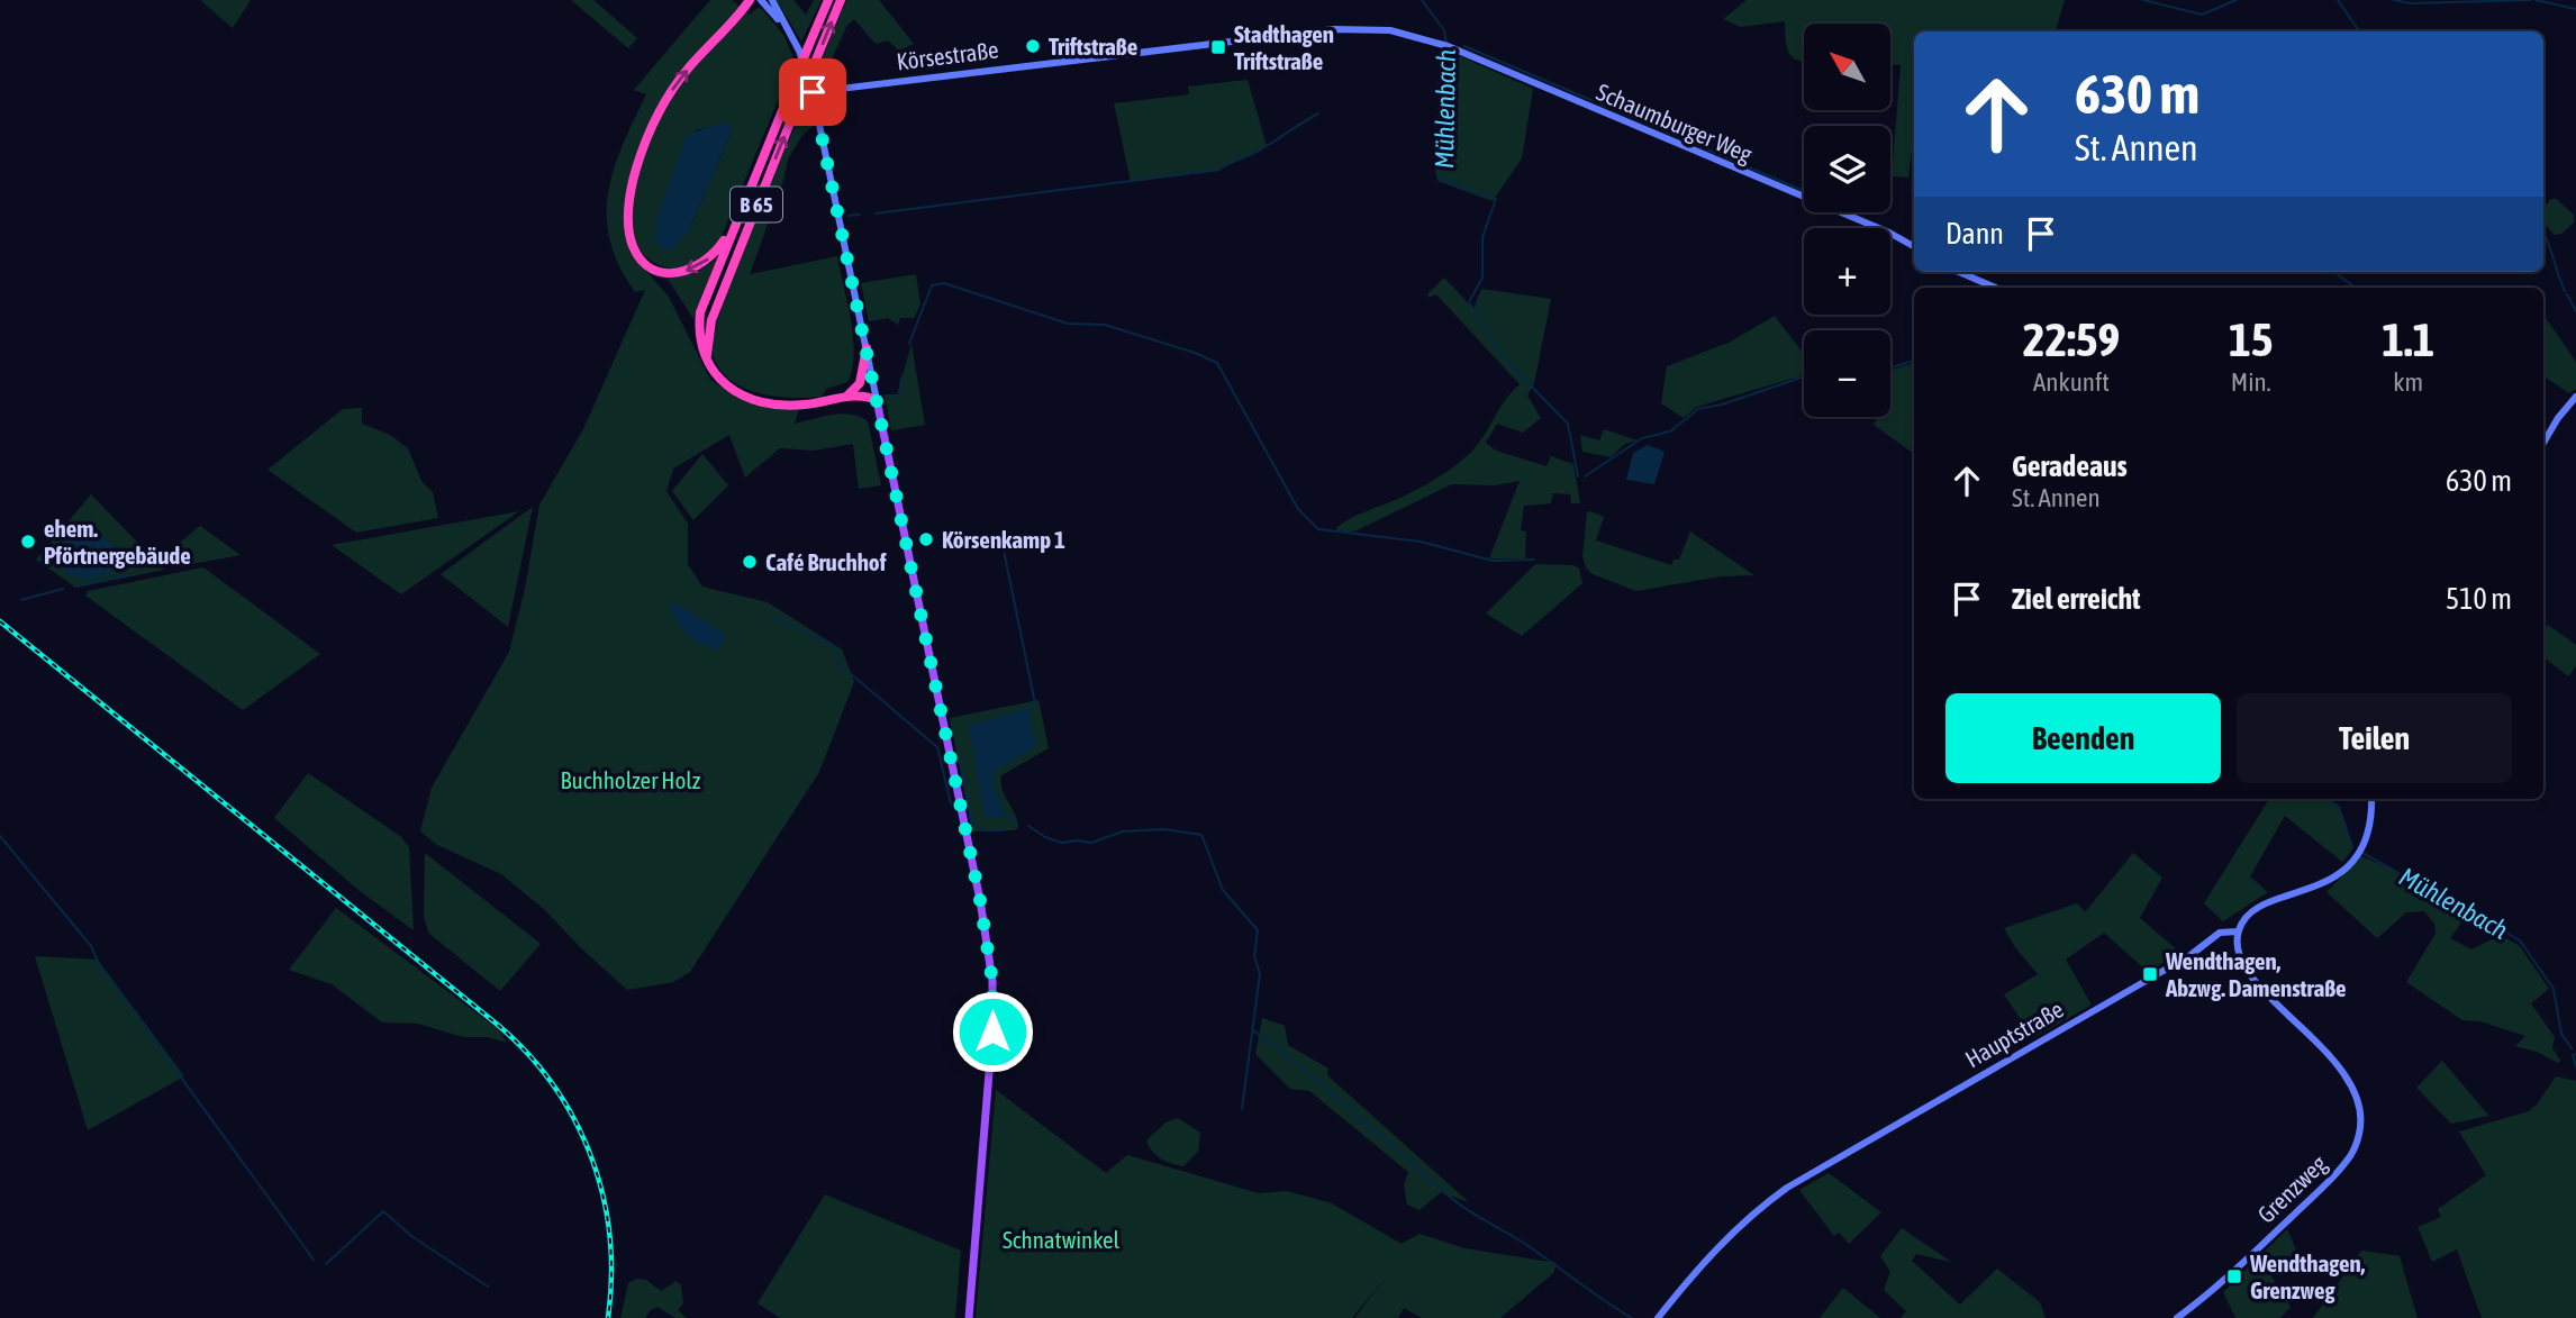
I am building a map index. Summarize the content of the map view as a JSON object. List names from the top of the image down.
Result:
{
  "streets": {
    "highway": ["B 65"],
    "street": [
      "Körsestraße",
      "Schaumburger Weg",
      "Hauptstraße",
      "Grenzweg"
    ]
  },
  "crossings": [
    ["Körsestraße", "Schaumburger Weg"],
    ["Körsestraße", "B 65"],
    ["Hauptstraße", "Grenzweg"]
  ],
  "water": ["Mühlenbach"],
  "parks": ["Buchholzer Holz", "Schnatwinkel"],
  "places": {
    "other": [
      "Triftstraße",
      "Körsenkamp 1",
      "ehem. Pförtnergebäude",
      "Café Bruchhof"
    ],
    "transit": ["Stadthagen Triftstraße", "Wendthagen, Abzwg. Damenstraße", "Wendthagen, Grenzweg"]
  },
  "north": "top left",
  "page": {
    "map_buttons": ["+", "−"],
    "turn": ["630 m", "St. Annen"],
    "then": "Dann",
    "eta": [
      "22:59",
      "Ankunft",
      "15",
      "Min.",
      "1.1",
      "km"
    ],
    "list": [
      {
        "name": "Geradeaus",
        "note": "St. Annen",
        "value": "630 m"
      },
      {
        "name": "Ziel erreicht",
        "value": "510 m"
      }
    ],
    "buttons": ["Beenden", "Teilen"]
  }
}
